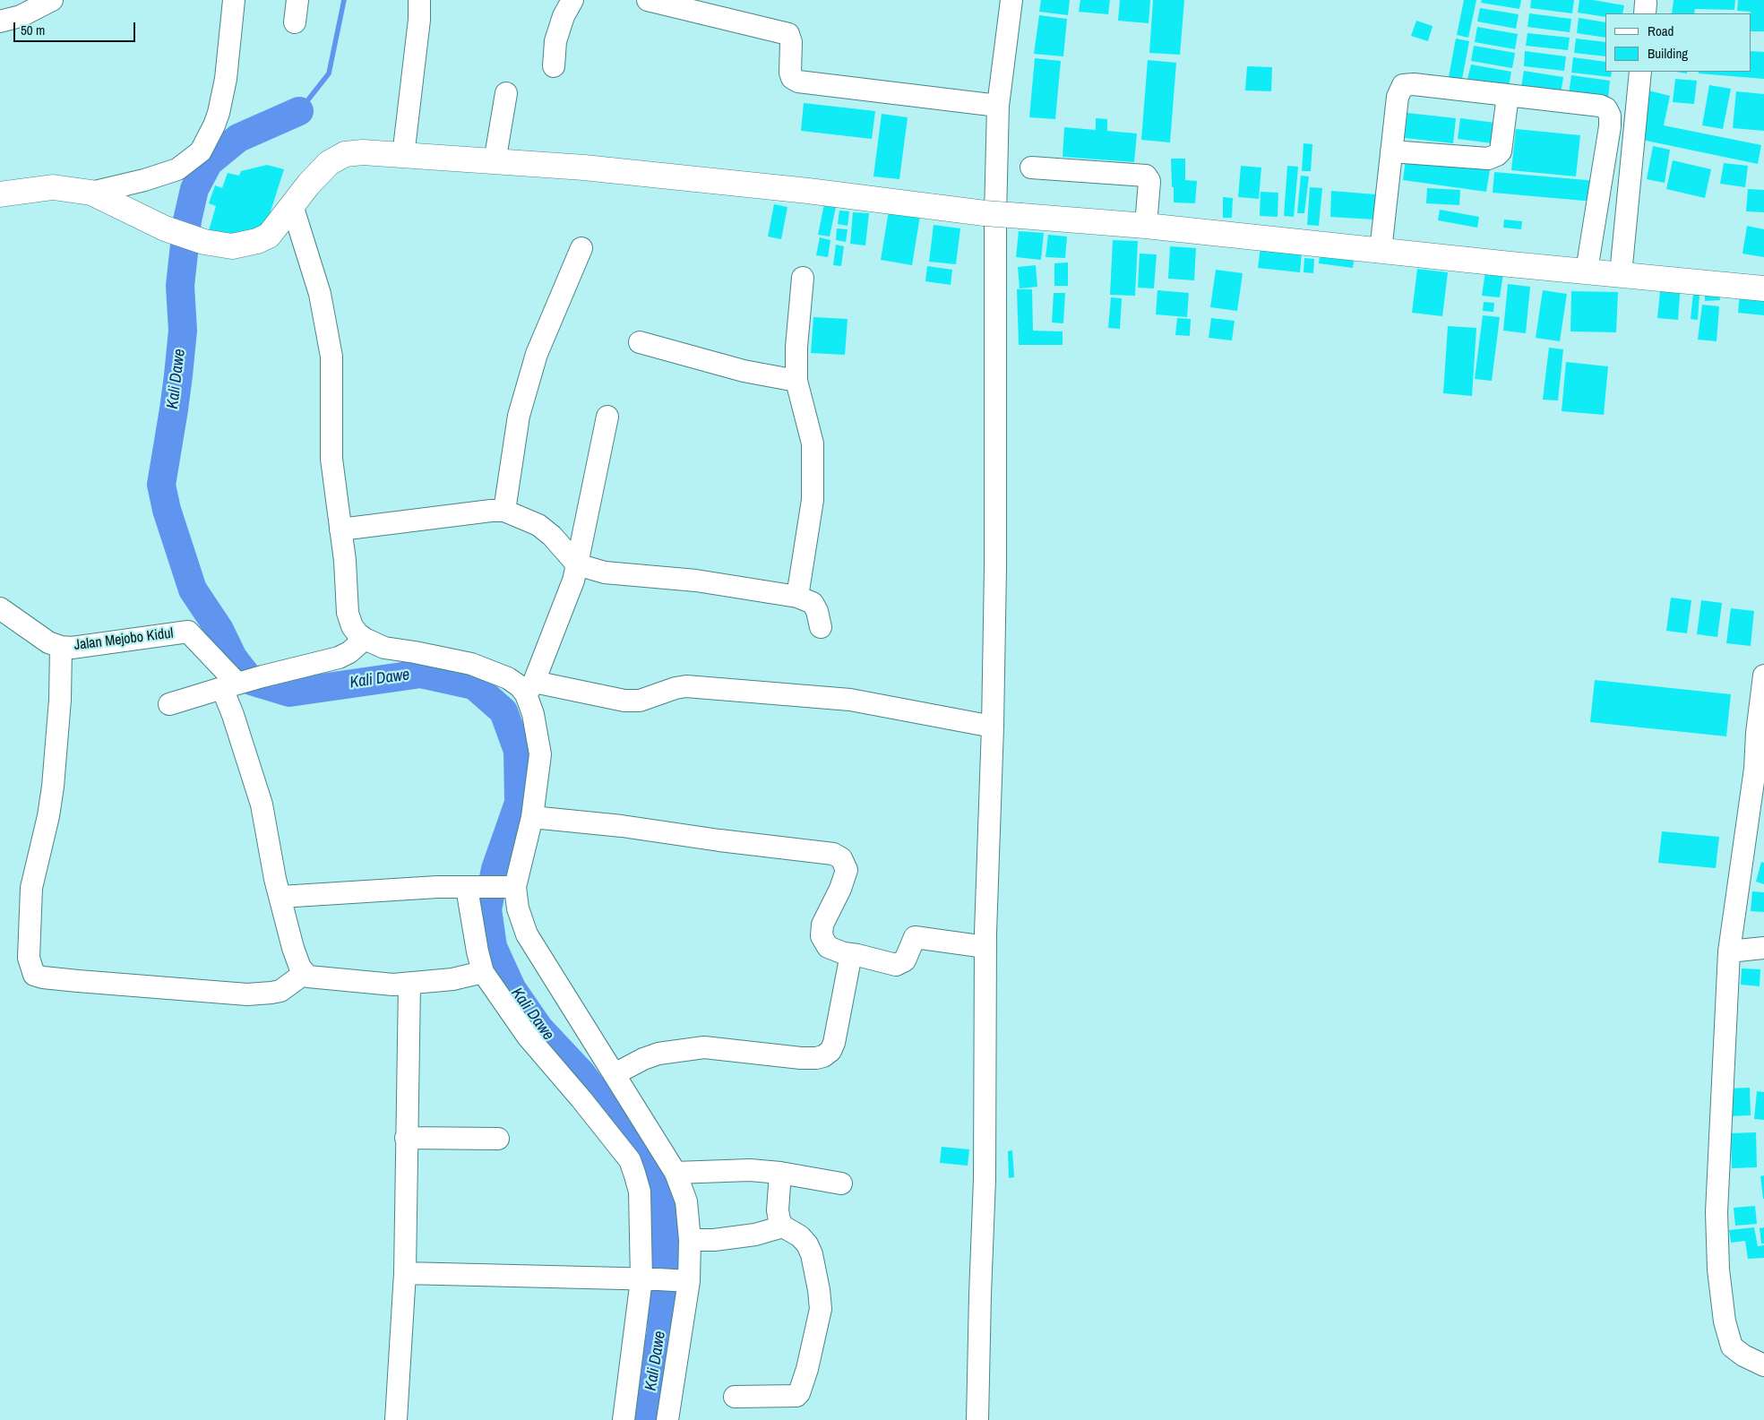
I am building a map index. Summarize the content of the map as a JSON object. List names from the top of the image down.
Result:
{
  "streets": {
    "street": ["Jalan Mejobo Kidul"]
  },
  "water": ["Kali Dawe"],
  "legend": ["Road", "Building"],
  "scale_bar": "50 m"
}
